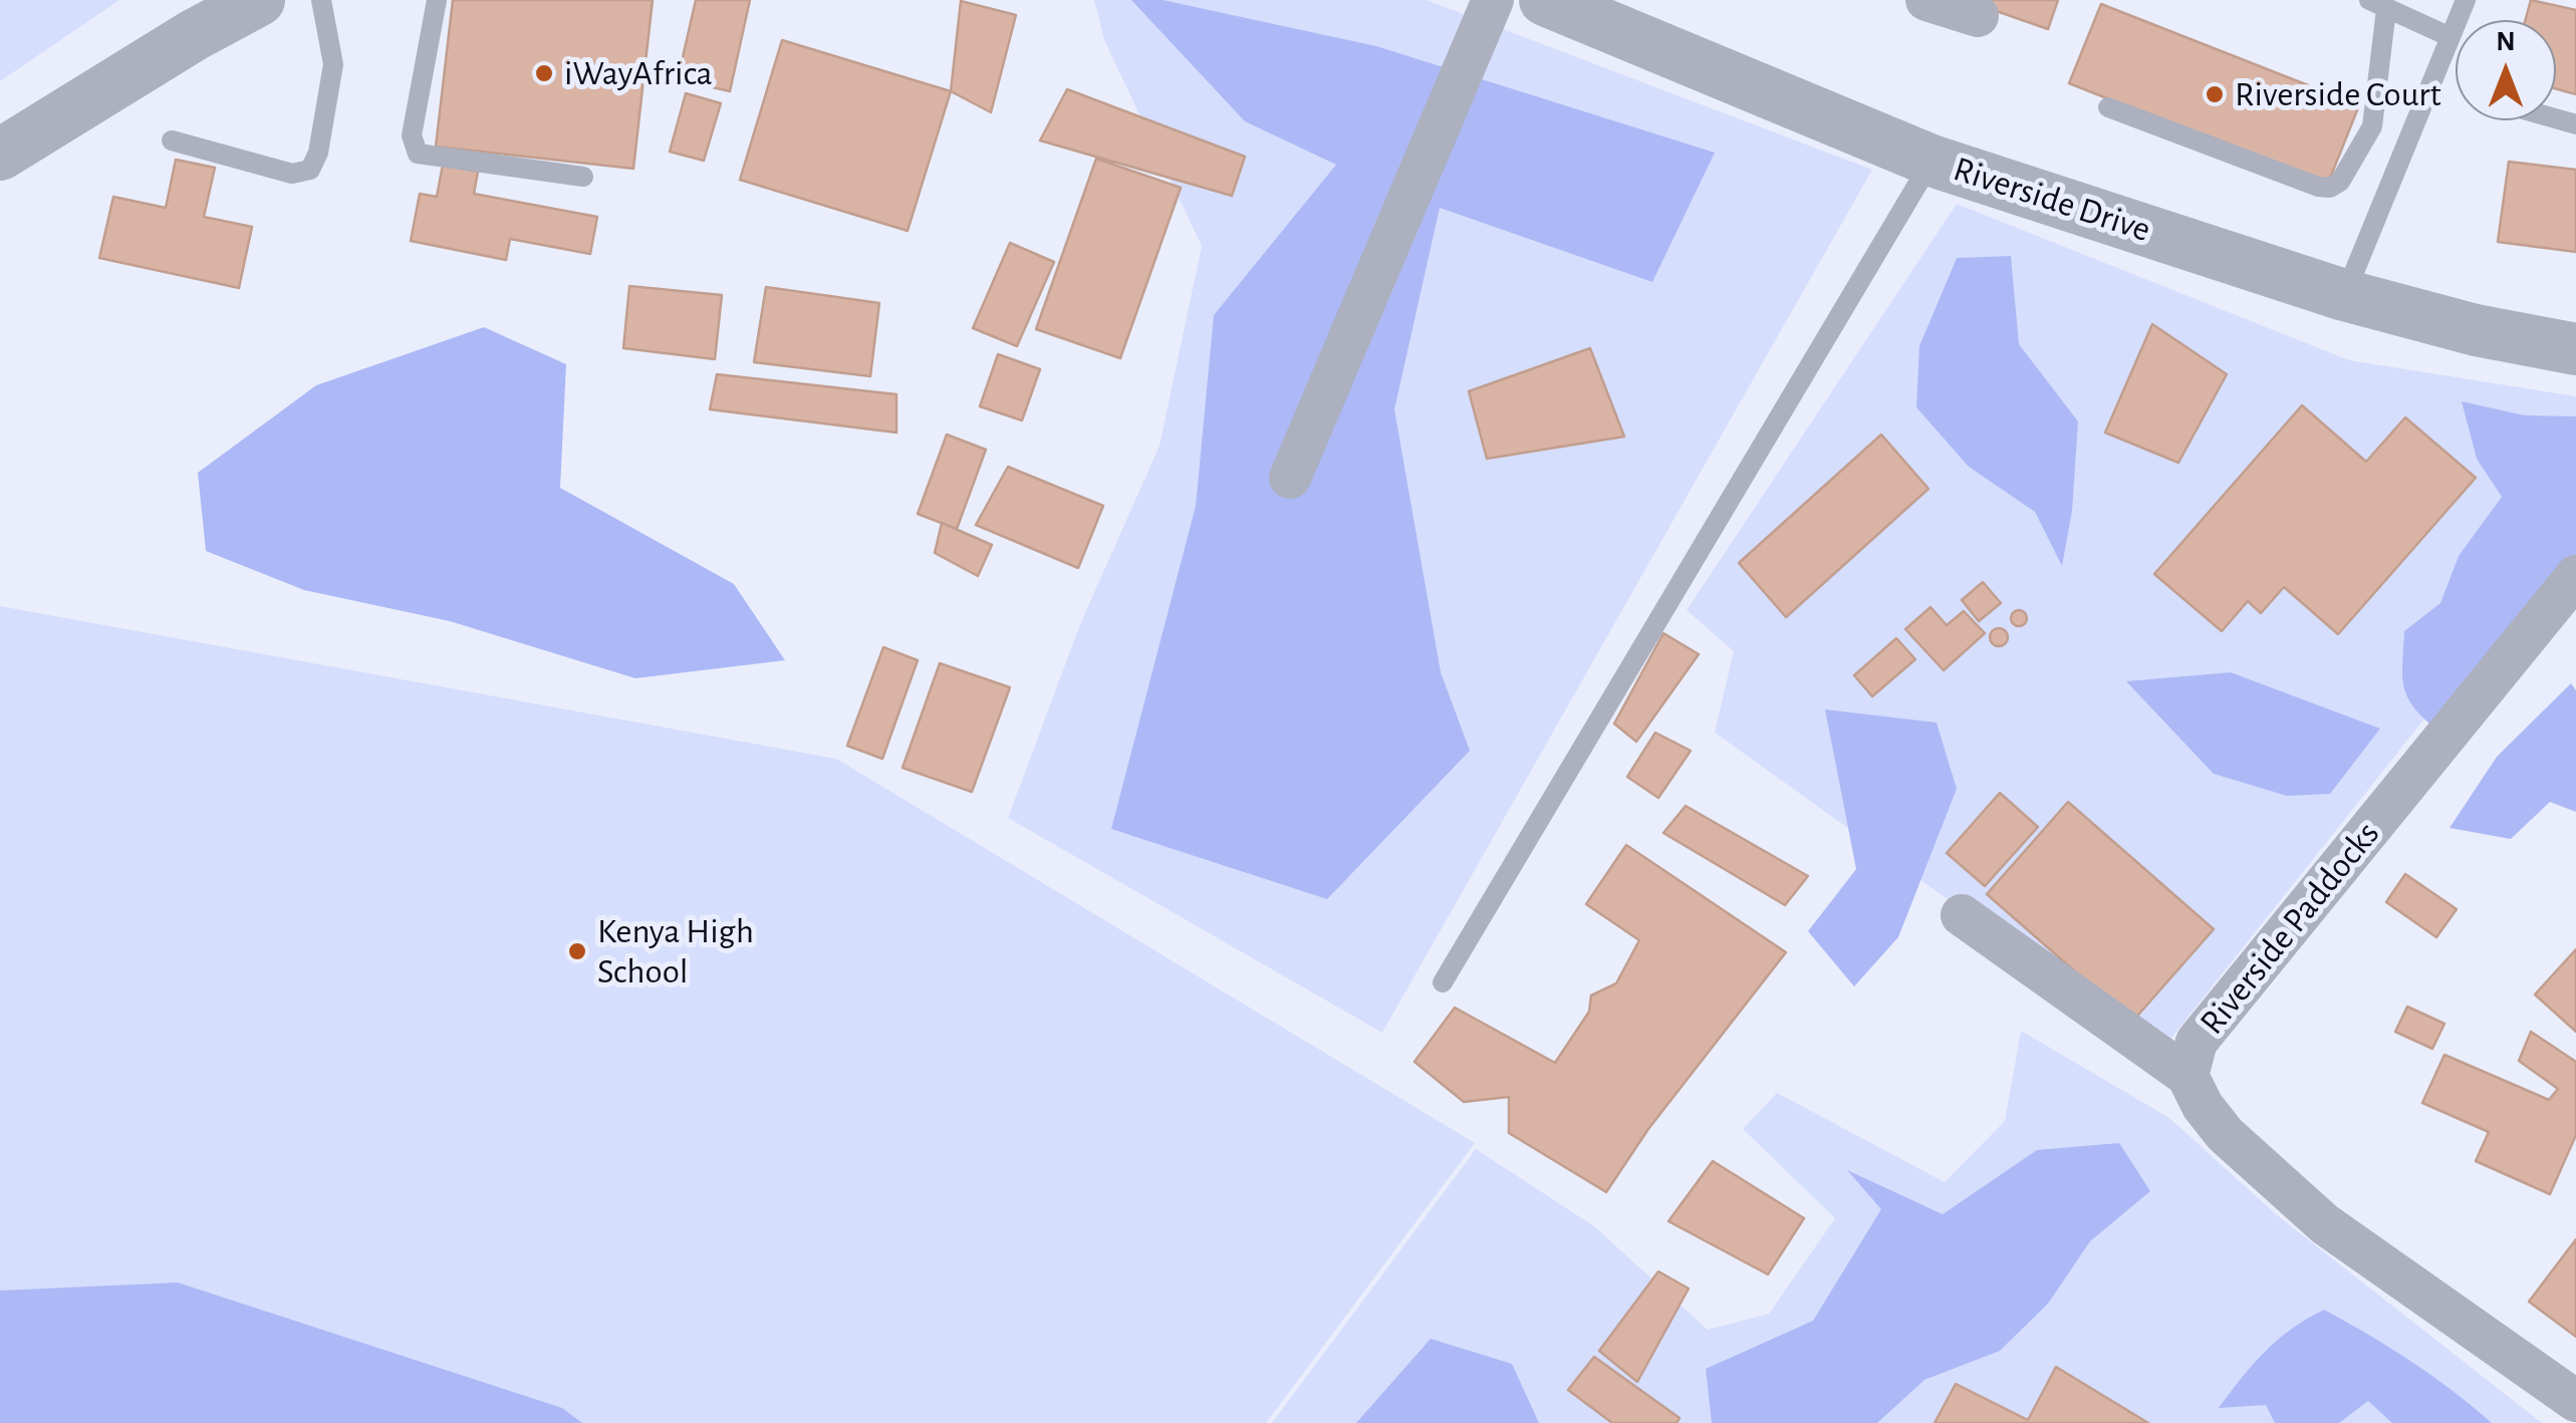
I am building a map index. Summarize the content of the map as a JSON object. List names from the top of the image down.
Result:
{
  "streets": {
    "street": ["Riverside Drive", "Riverside Paddocks"]
  },
  "places": ["iWayAfrica", "Riverside Court", "Kenya High School"],
  "north": "top"
}
